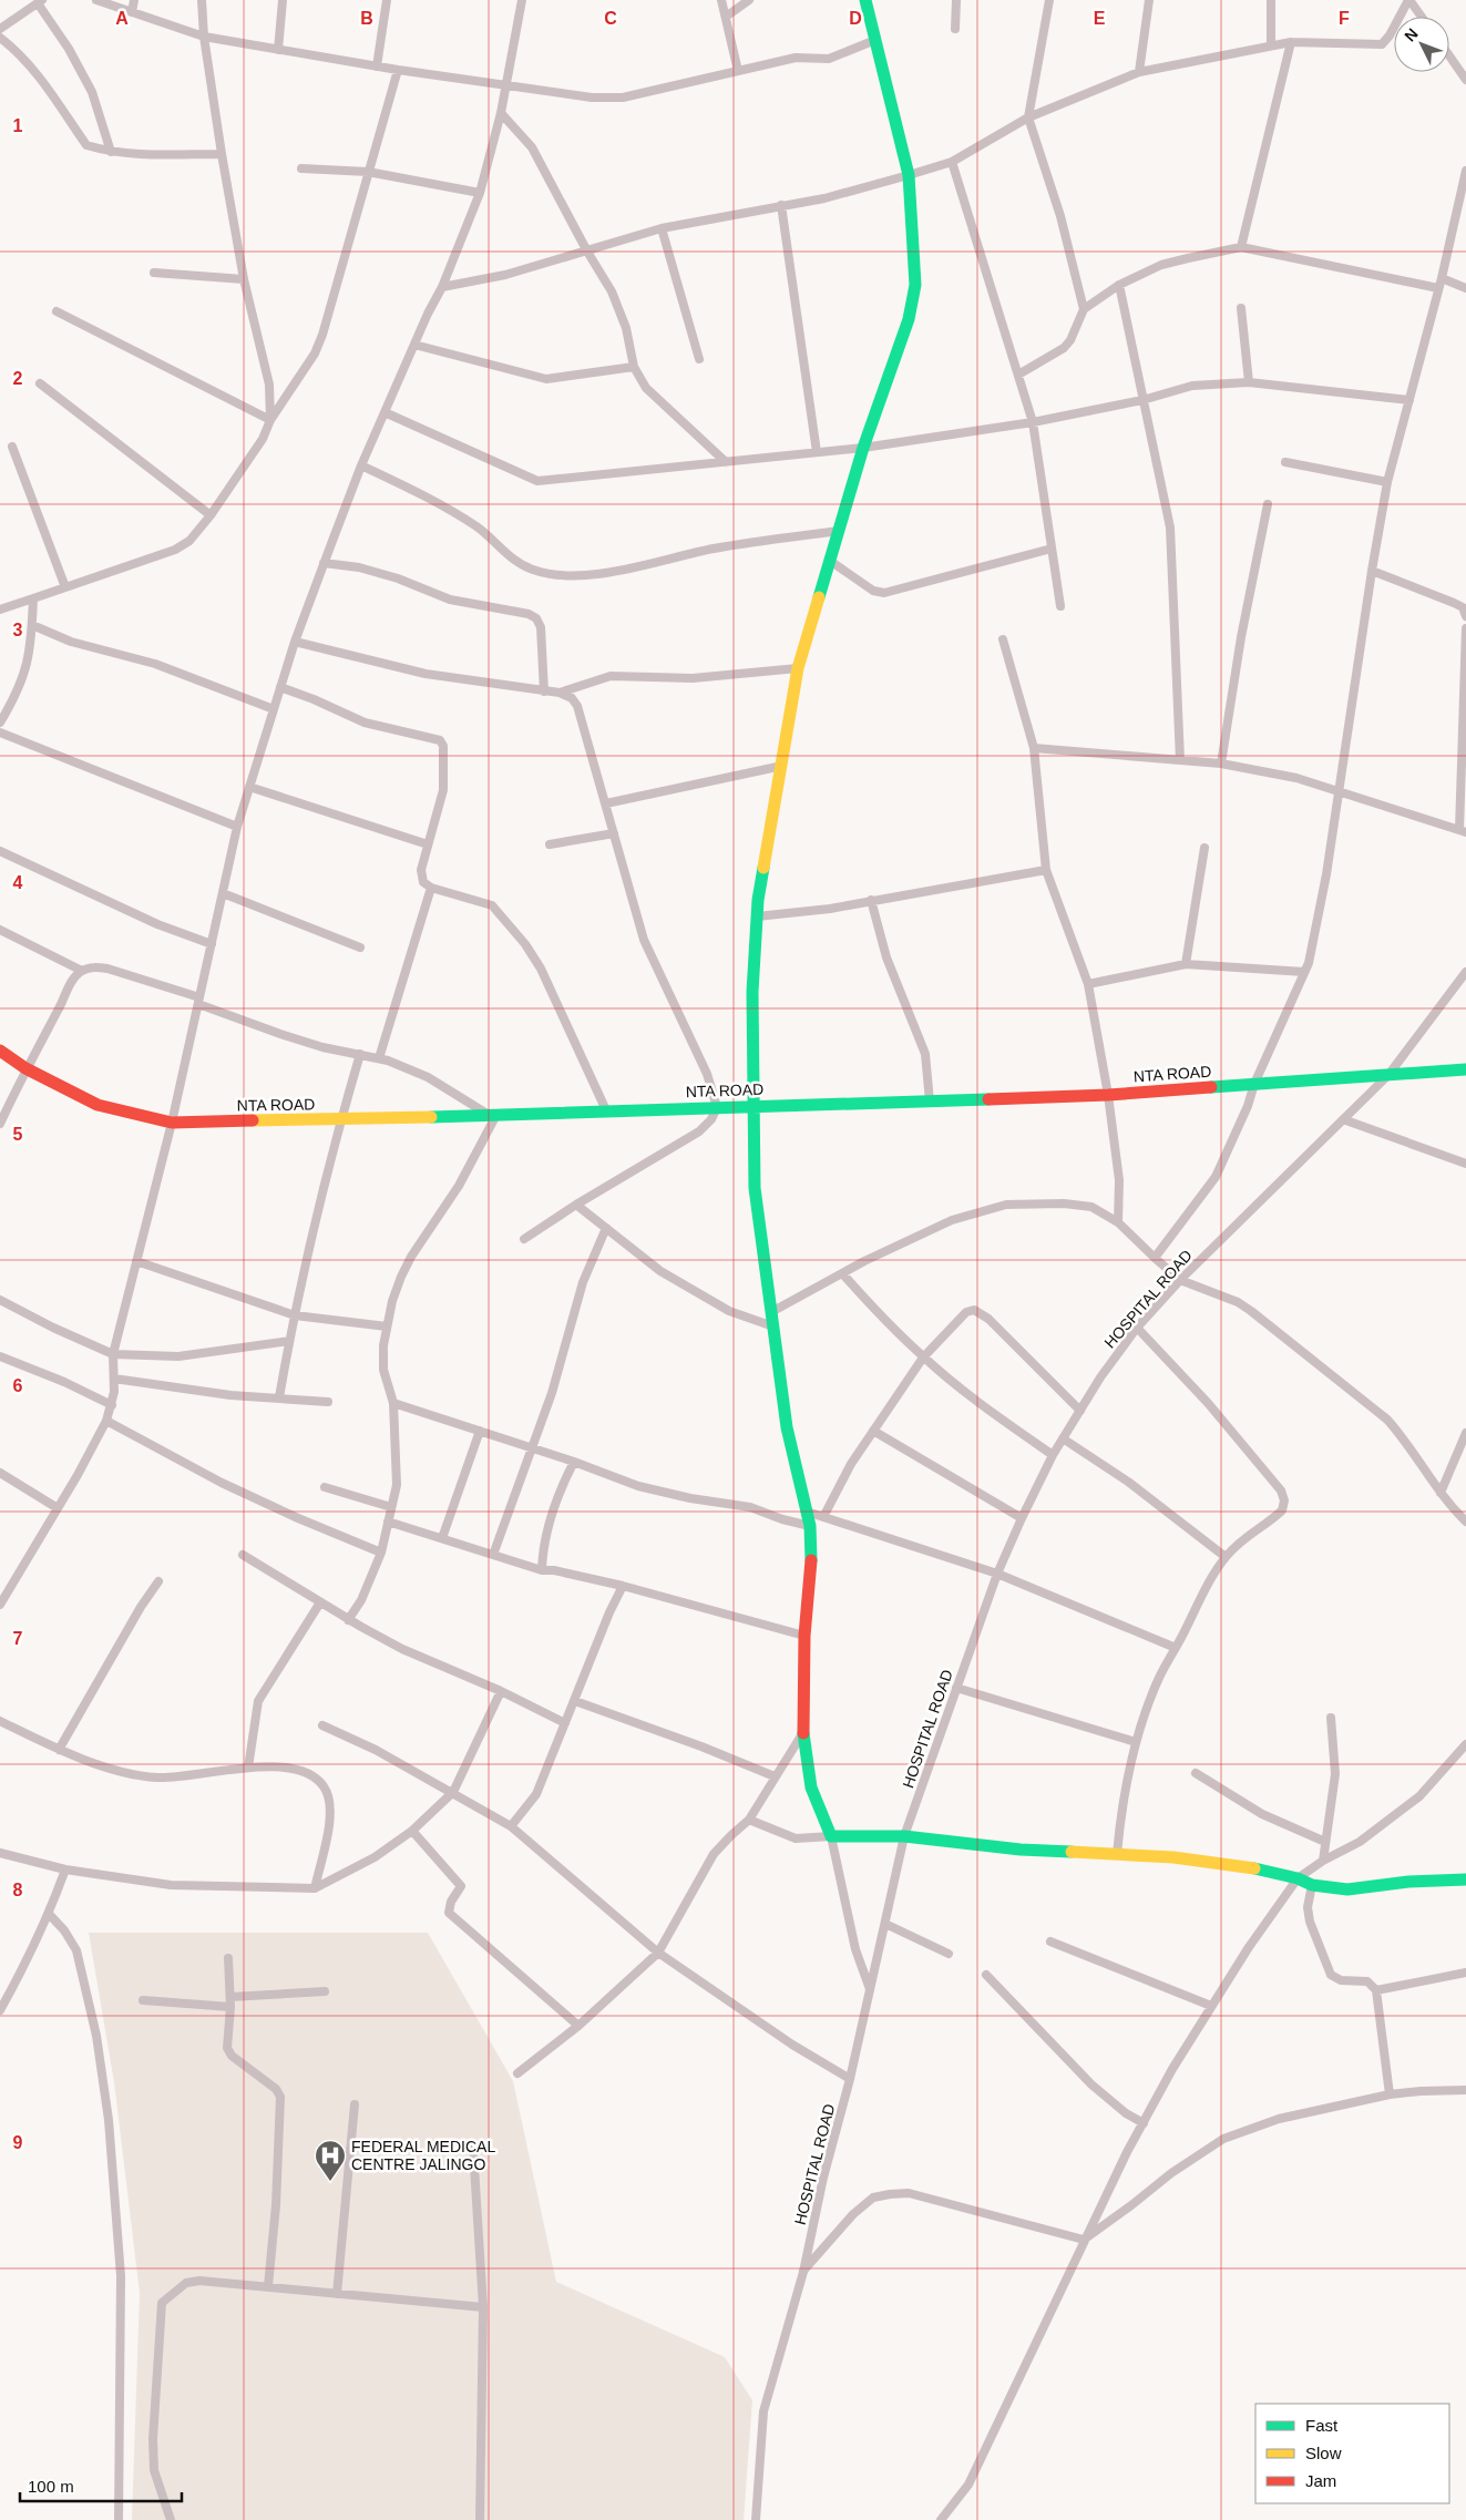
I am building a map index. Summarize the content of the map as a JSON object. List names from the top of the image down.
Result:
{
  "streets": {
    "street": ["NTA ROAD", "HOSPITAL ROAD"]
  },
  "crossings": [
    ["NTA ROAD", "HOSPITAL ROAD"]
  ],
  "places": {
    "hospital": ["FEDERAL MEDICAL CENTRE JALINGO"]
  },
  "legend": ["Fast", "Slow", "Jam"],
  "scale_bar": "100 m",
  "north": "top left",
  "grid": {
    "columns": [
      "A",
      "B",
      "C",
      "D",
      "E",
      "F"
    ],
    "rows": [
      "1",
      "2",
      "3",
      "4",
      "5",
      "6",
      "7",
      "8",
      "9"
    ]
  }
}
